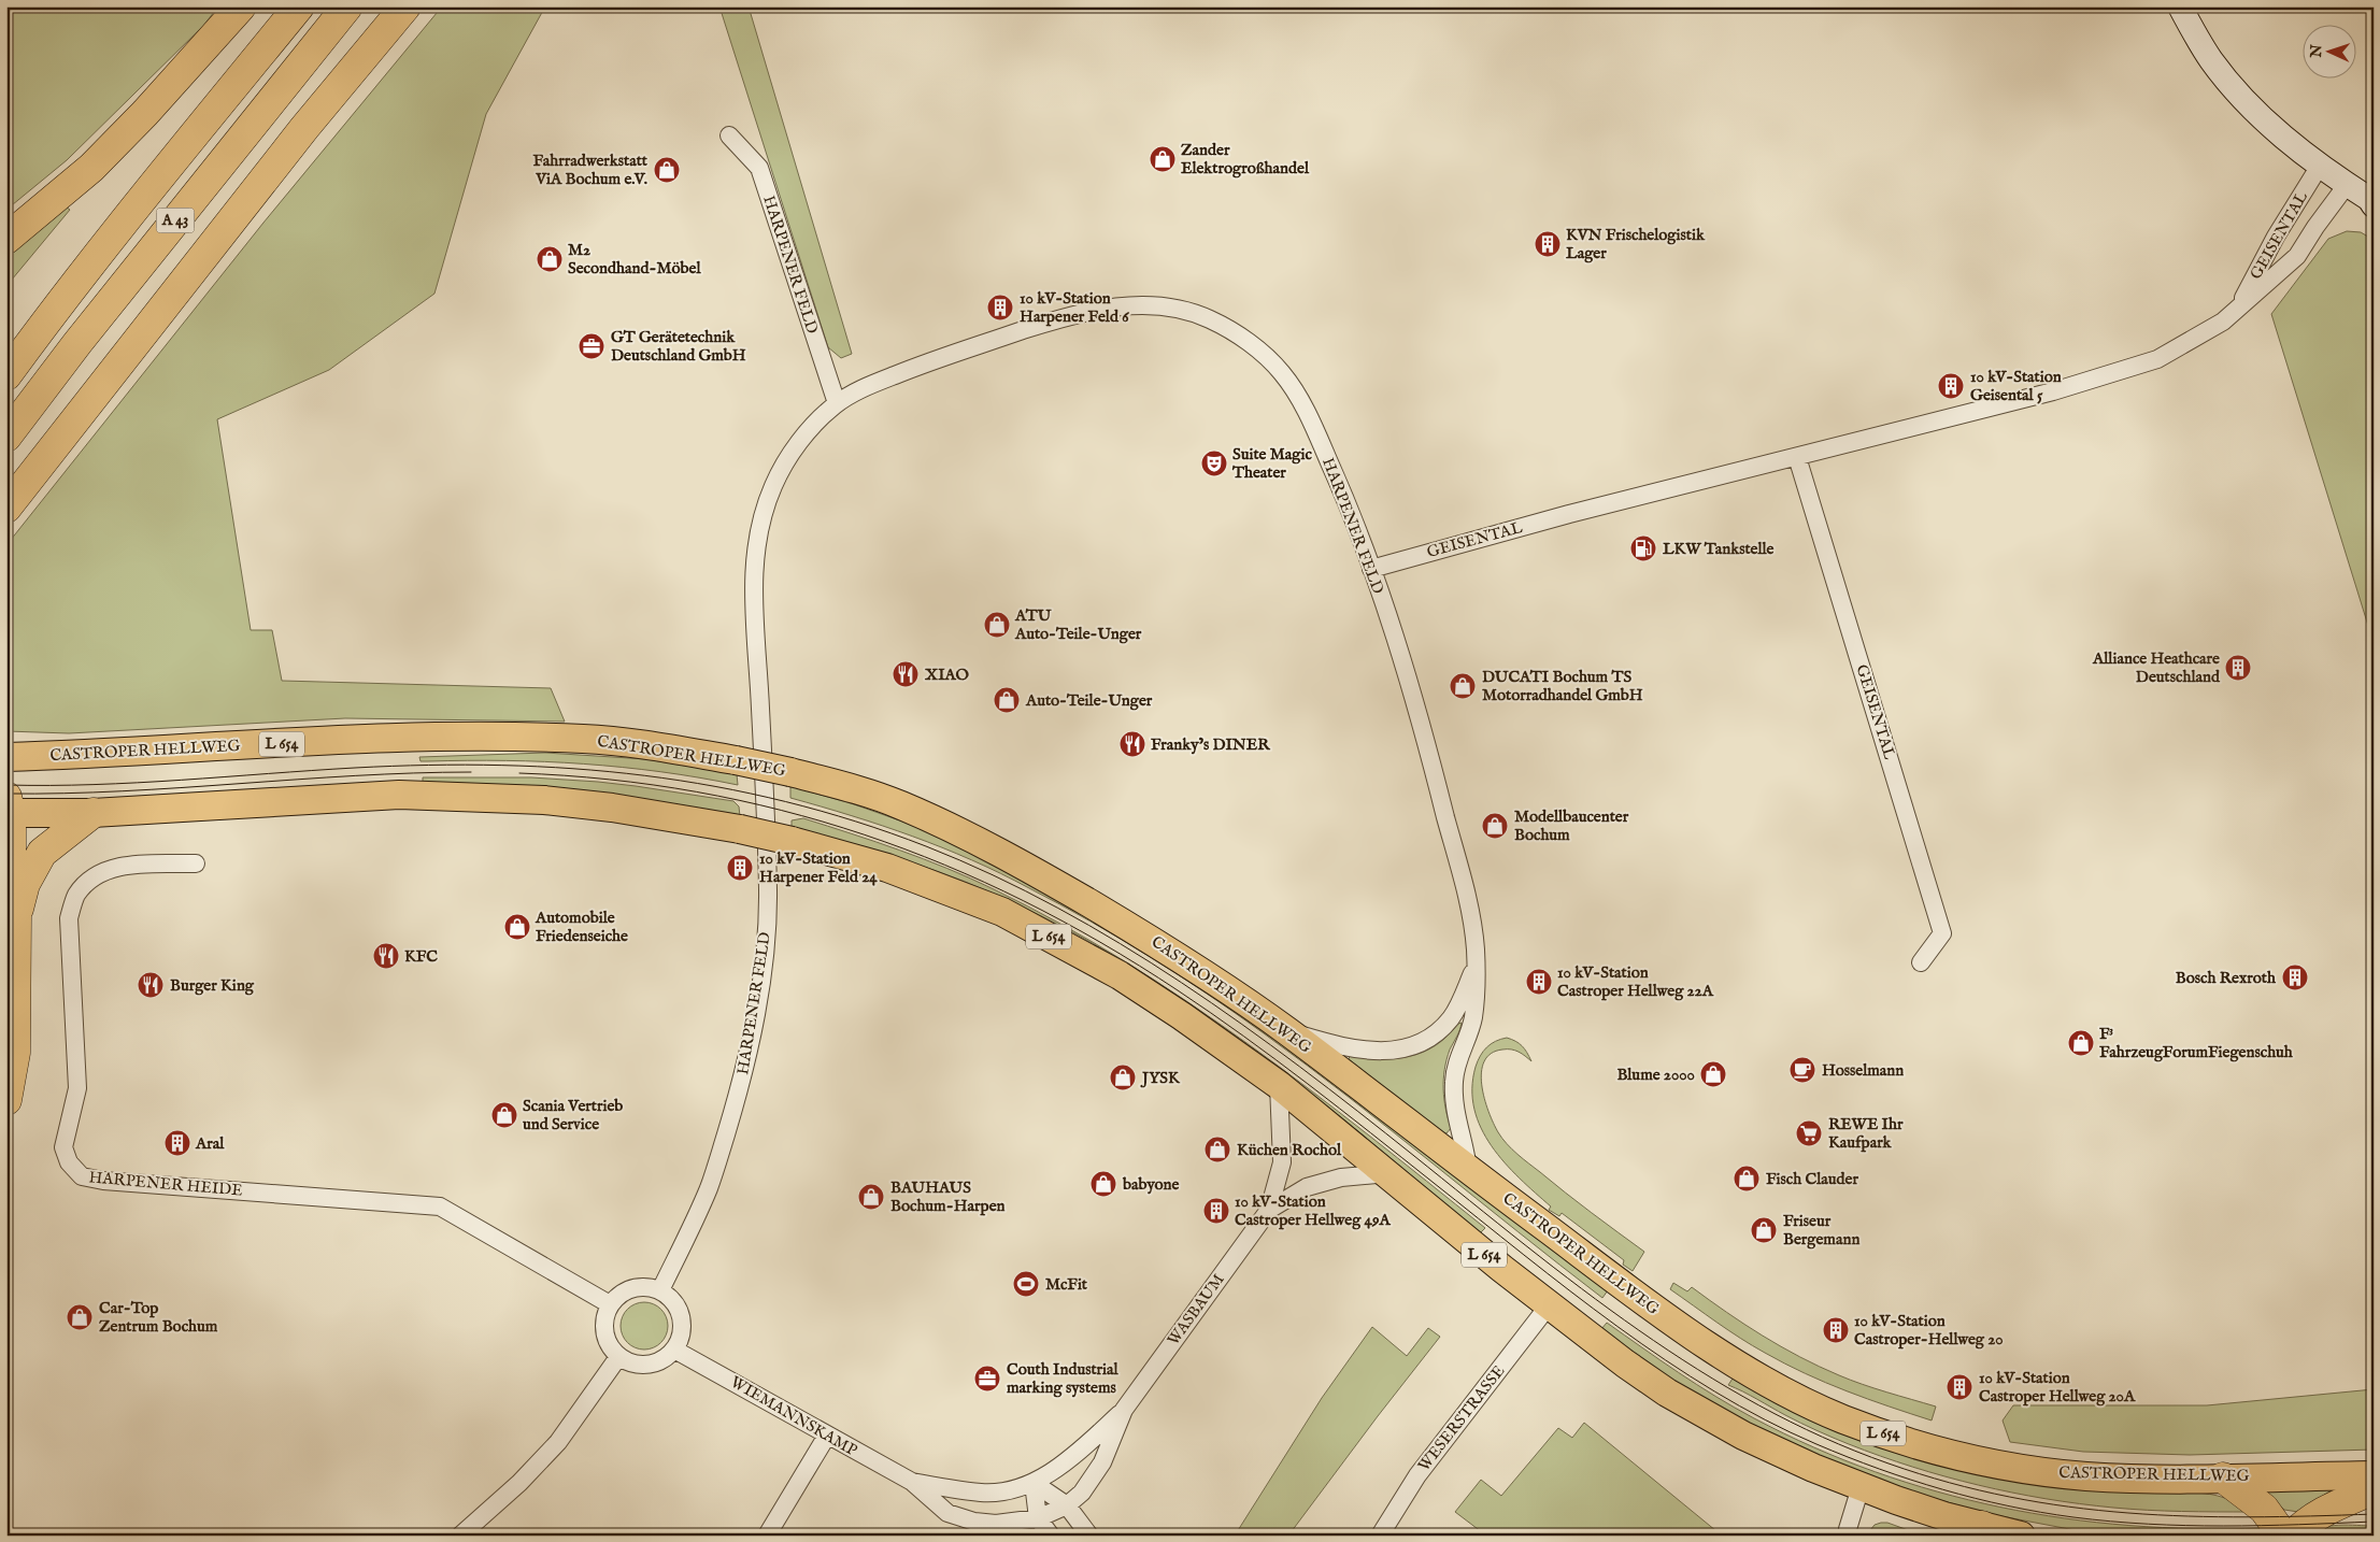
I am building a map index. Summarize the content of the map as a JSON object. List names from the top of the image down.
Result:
{
  "streets": {
    "highway": ["A 43"],
    "main road": ["L 654", "CASTROPER HELLWEG"],
    "street": [
      "GEISENTAL",
      "HARPENER FELD",
      "HARPENER HEIDE",
      "WASBAUM",
      "WIEMANNSKAMP",
      "WESERSTRASSE"
    ]
  },
  "crossings": [
    ["GEISENTAL", "HARPENER FELD"],
    ["HARPENER FELD", "CASTROPER HELLWEG"],
    ["HARPENER FELD", "HARPENER HEIDE"],
    ["HARPENER FELD", "WIEMANNSKAMP"],
    ["L 654", "WASBAUM"],
    ["L 654", "WESERSTRASSE"],
    ["HARPENER HEIDE", "WIEMANNSKAMP"],
    ["WASBAUM", "WIEMANNSKAMP"]
  ],
  "places": {
    "shop": [
      "Zander Elektrogroßhandel",
      "Fahrradwerkstatt ViA Bochum e.V.",
      "M2 Secondhand-Möbel",
      "ATU Auto-Teile-Unger",
      "DUCATI Bochum TS Motorradhandel GmbH",
      "Auto-Teile-Unger",
      "Modellbaucenter Bochum",
      "Automobile Friedenseiche",
      "F³ FahrzeugForumFiegenschuh",
      "Blume 2000",
      "JYSK",
      "Scania Vertrieb und Service",
      "Küchen Rochol",
      "Fisch Clauder",
      "babyone",
      "BAUHAUS Bochum-Harpen",
      "Friseur Bergemann",
      "Car-Top Zentrum Bochum"
    ],
    "building": [
      "KVN Frischelogistik Lager",
      "10 kV-Station Harpener Feld 6",
      "10 kV-Station Geisental 5",
      "Alliance Heathcare Deutschland",
      "10 kV-Station Harpener Feld 24",
      "Bosch Rexroth",
      "10 kV-Station Castroper Hellweg 22A",
      "Aral",
      "10 kV-Station Castroper Hellweg 49A",
      "10 kV-Station Castroper-Hellweg 20",
      "10 kV-Station Castroper Hellweg 20A"
    ],
    "office": ["GT Gerätetechnik Deutschland GmbH", "Couth Industrial marking systems"],
    "theatre": ["Suite Magic Theater"],
    "fuel station": ["LKW Tankstelle"],
    "restaurant": [
      "XIAO",
      "Franky’s DINER",
      "KFC",
      "Burger King"
    ],
    "cafe": ["Hosselmann"],
    "supermarket": ["REWE Ihr Kaufpark"],
    "sports": ["McFit"]
  },
  "north": "left"
}
